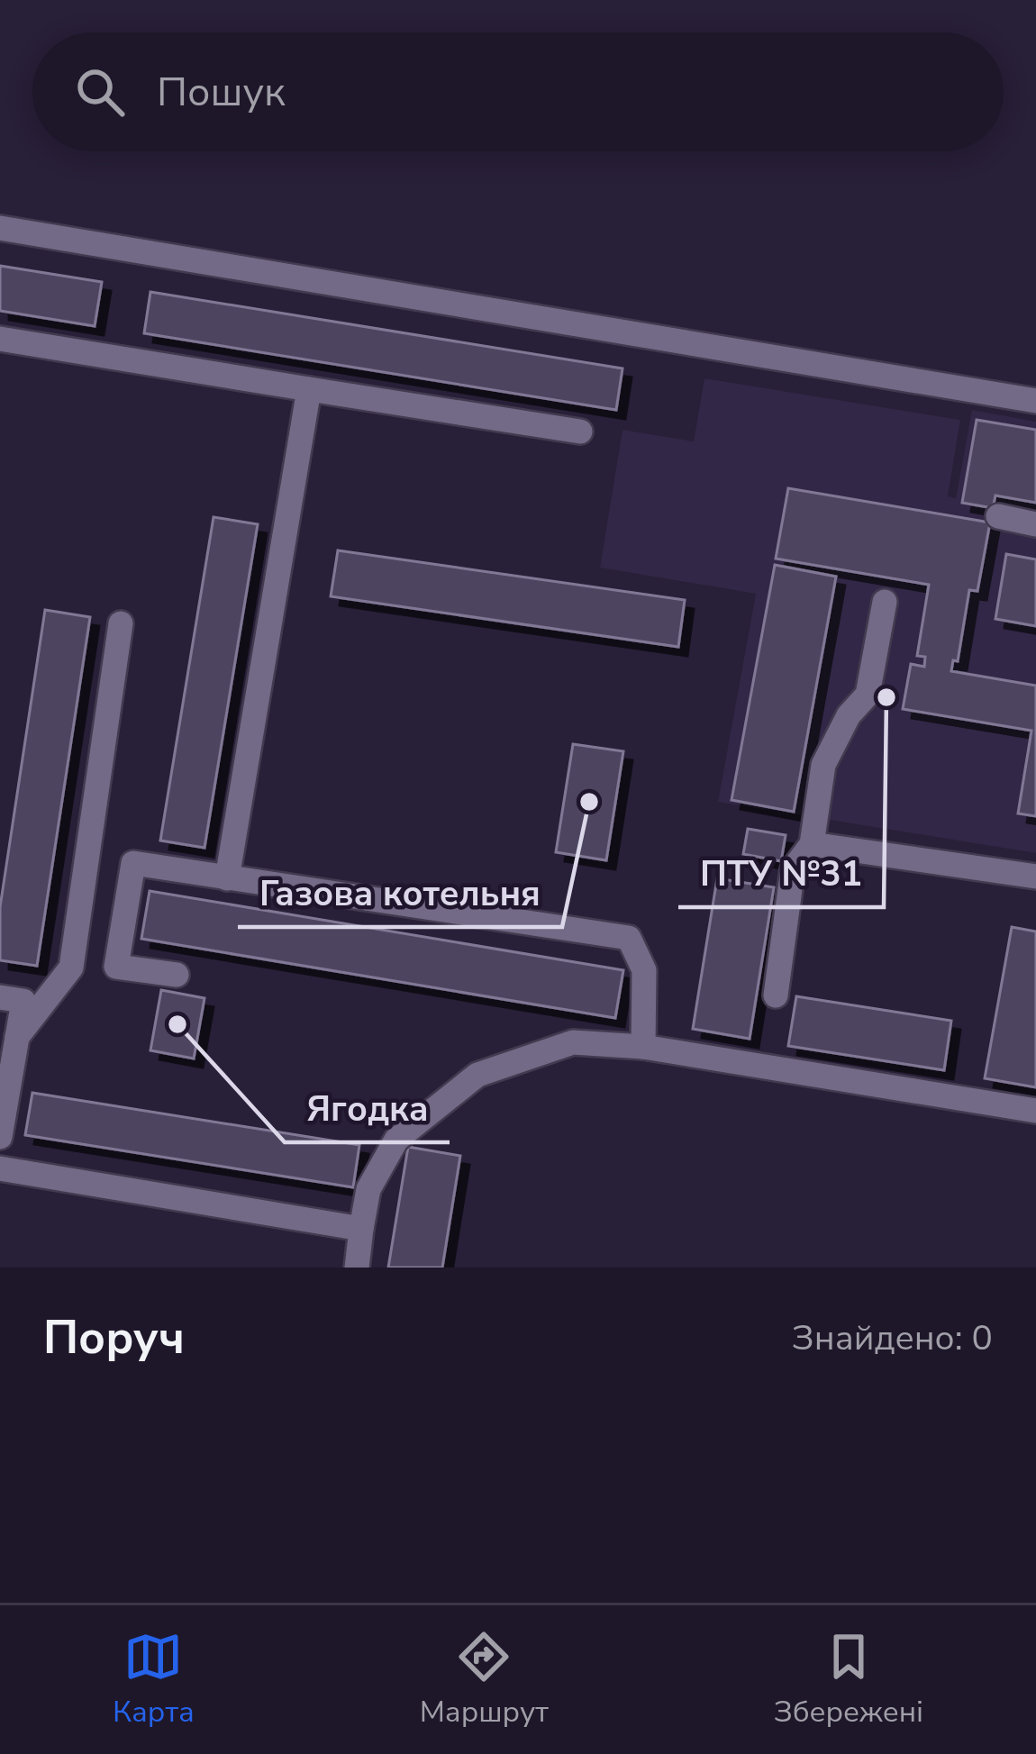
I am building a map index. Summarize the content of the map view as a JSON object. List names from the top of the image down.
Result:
{
  "places": ["ПТУ №31", "Газова котельня", "Ягодка"],
  "page": {
    "search": "Пошук",
    "heading": ["Поруч", "Знайдено: 0"],
    "nav": ["Карта", "Маршрут", "Збережені"]
  }
}
